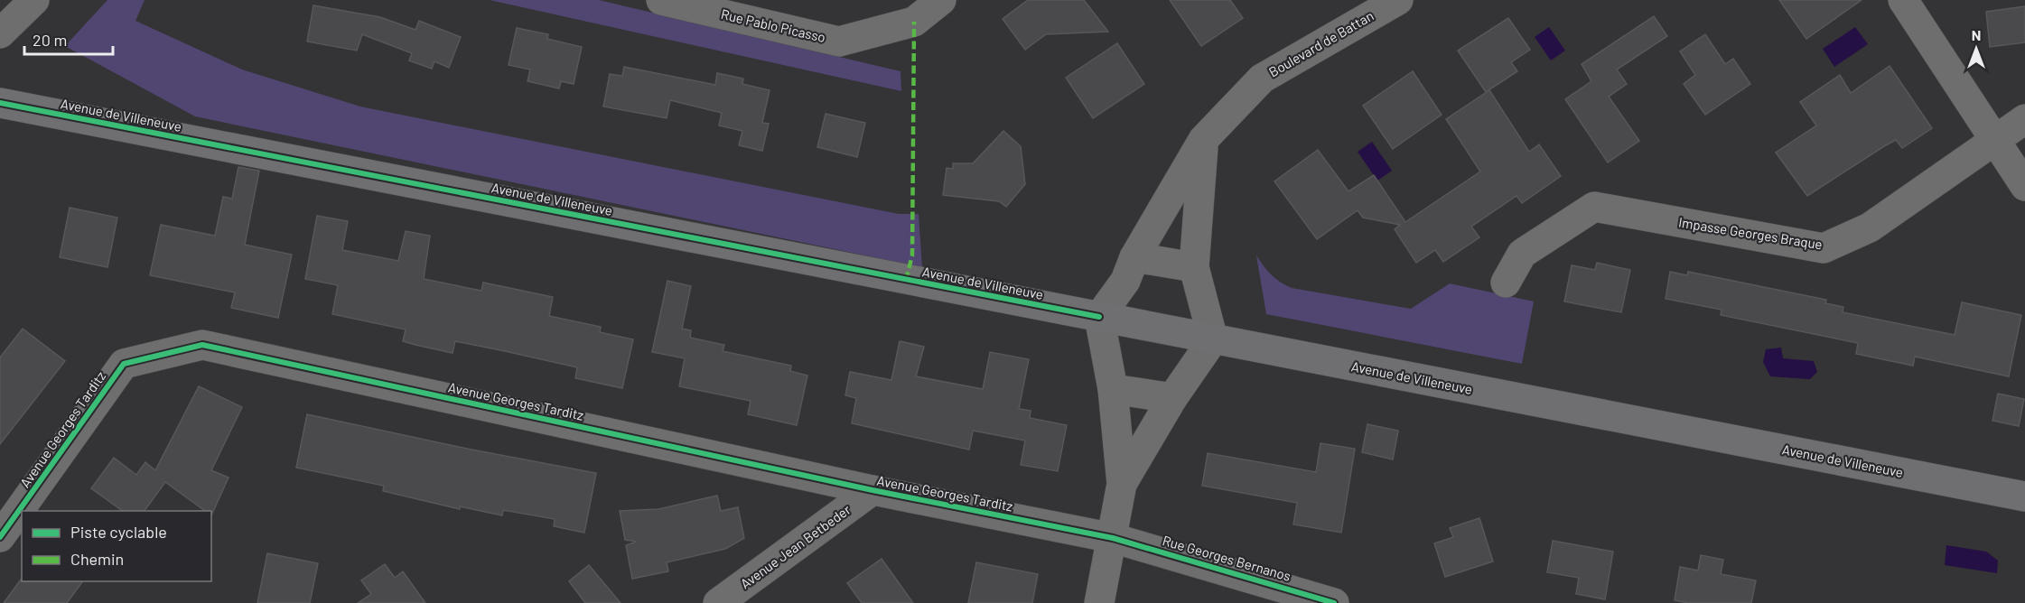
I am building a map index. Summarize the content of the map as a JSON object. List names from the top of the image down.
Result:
{
  "streets": {
    "main road": ["Avenue de Villeneuve"],
    "street": [
      "Rue Pablo Picasso",
      "Boulevard de Battan",
      "Impasse Georges Braque",
      "Avenue Georges Tarditz",
      "Avenue Jean Betbeder",
      "Rue Georges Bernanos"
    ]
  },
  "crossings": [
    ["Boulevard de Battan", "Avenue de Villeneuve"],
    ["Avenue Georges Tarditz", "Avenue Jean Betbeder"],
    ["Avenue Georges Tarditz", "Rue Georges Bernanos"]
  ],
  "legend": ["Piste cyclable", "Chemin"],
  "scale_bar": "20 m",
  "north": "top"
}
